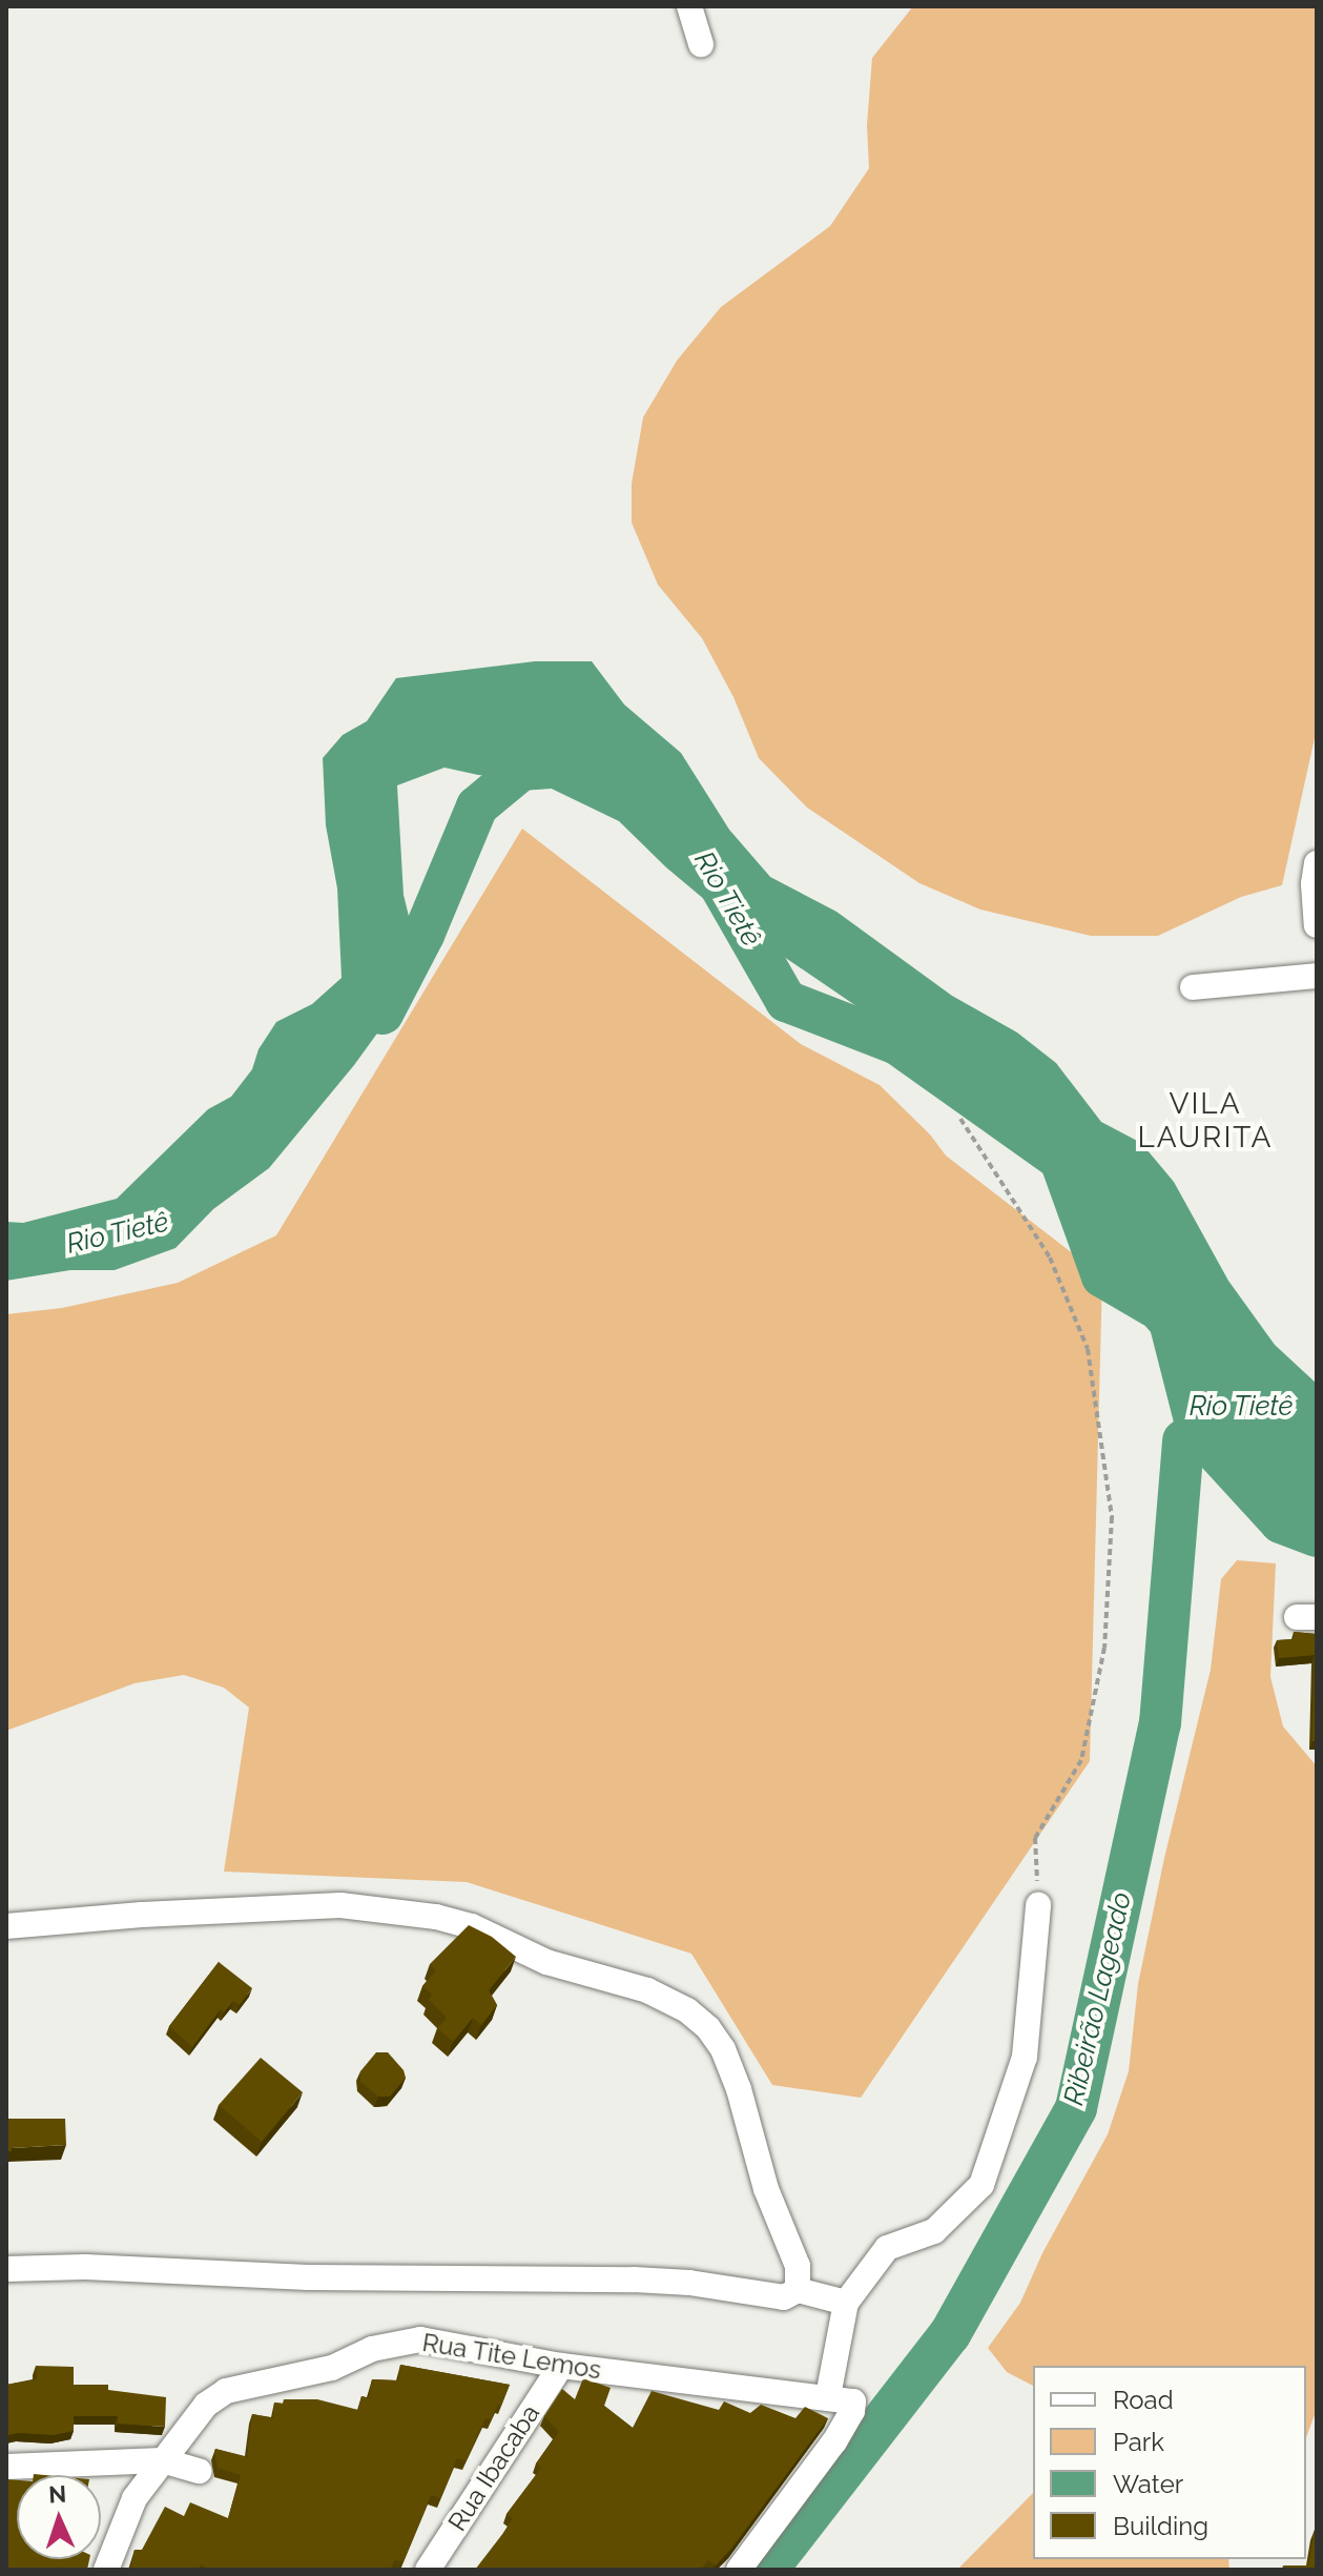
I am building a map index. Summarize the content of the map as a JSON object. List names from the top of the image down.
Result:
{
  "streets": {
    "street": ["Rua Tite Lemos", "Rua Ibacaba"]
  },
  "crossings": [
    ["Rua Tite Lemos", "Rua Ibacaba"]
  ],
  "districts": ["VILA LAURITA"],
  "water": ["Rio Tietê", "Ribeirão Lageado"],
  "legend": [
    "Road",
    "Park",
    "Water",
    "Building"
  ],
  "north": "top"
}
